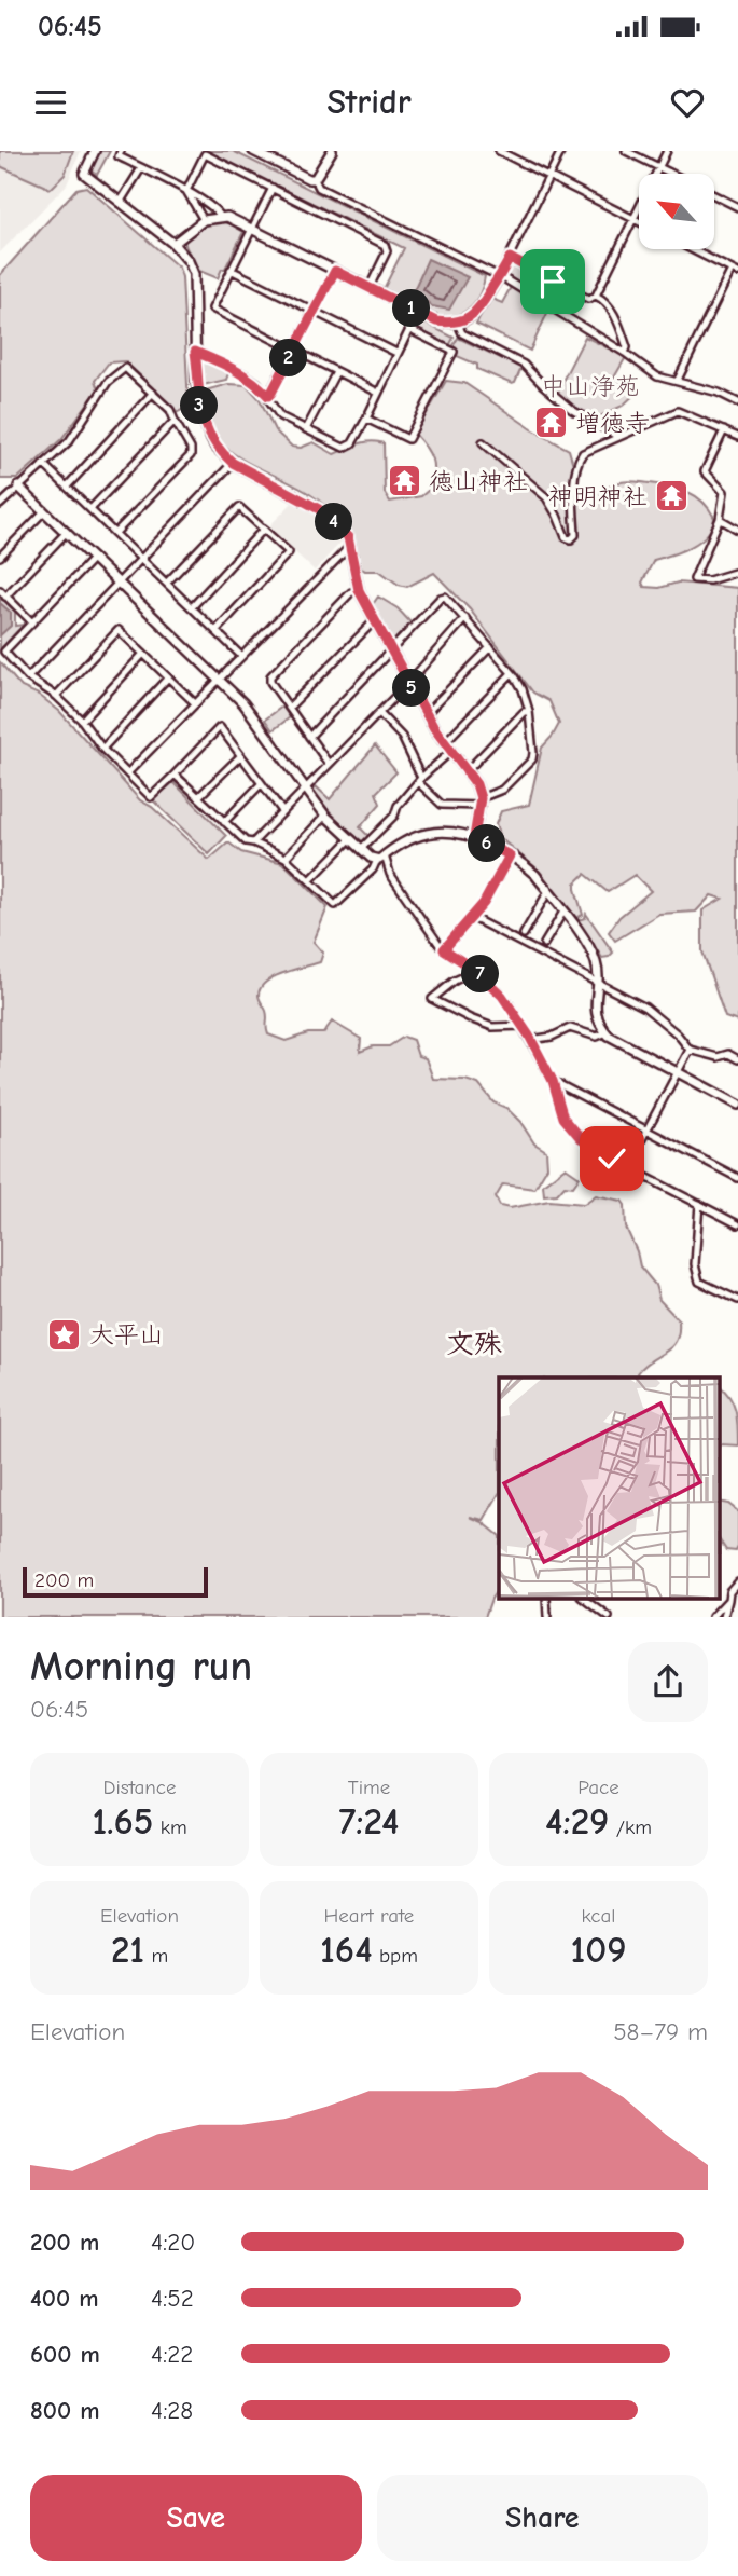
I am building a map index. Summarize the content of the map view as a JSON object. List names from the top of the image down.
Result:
{
  "districts": ["文殊"],
  "parks": ["中山浄苑"],
  "places": {
    "temple": ["増徳寺", "徳山神社", "神明神社"],
    "place": ["大平山"]
  },
  "scale_bar": "200 m",
  "north": "top left",
  "page": {
    "status": "06:45",
    "header": "Stridr",
    "pins": [
      "1",
      "2",
      "3",
      "4",
      "5",
      "6",
      "7"
    ],
    "scale": "200 m",
    "heading": ["Morning run", "06:45"],
    "stats": [
      ["Distance", "1.65 km"],
      ["Time", "7:24"],
      ["Pace", "4:29 /km"],
      ["Elevation", "21 m"],
      ["Heart rate", "164 bpm"],
      ["kcal", "109"]
    ],
    "chart": ["Elevation", "58–79 m"],
    "list": [
      {
        "name": "200 m",
        "note": "4:20"
      },
      {
        "name": "400 m",
        "note": "4:52"
      },
      {
        "name": "600 m",
        "note": "4:22"
      },
      {
        "name": "800 m",
        "note": "4:28"
      }
    ],
    "buttons": ["Save", "Share"]
  }
}
